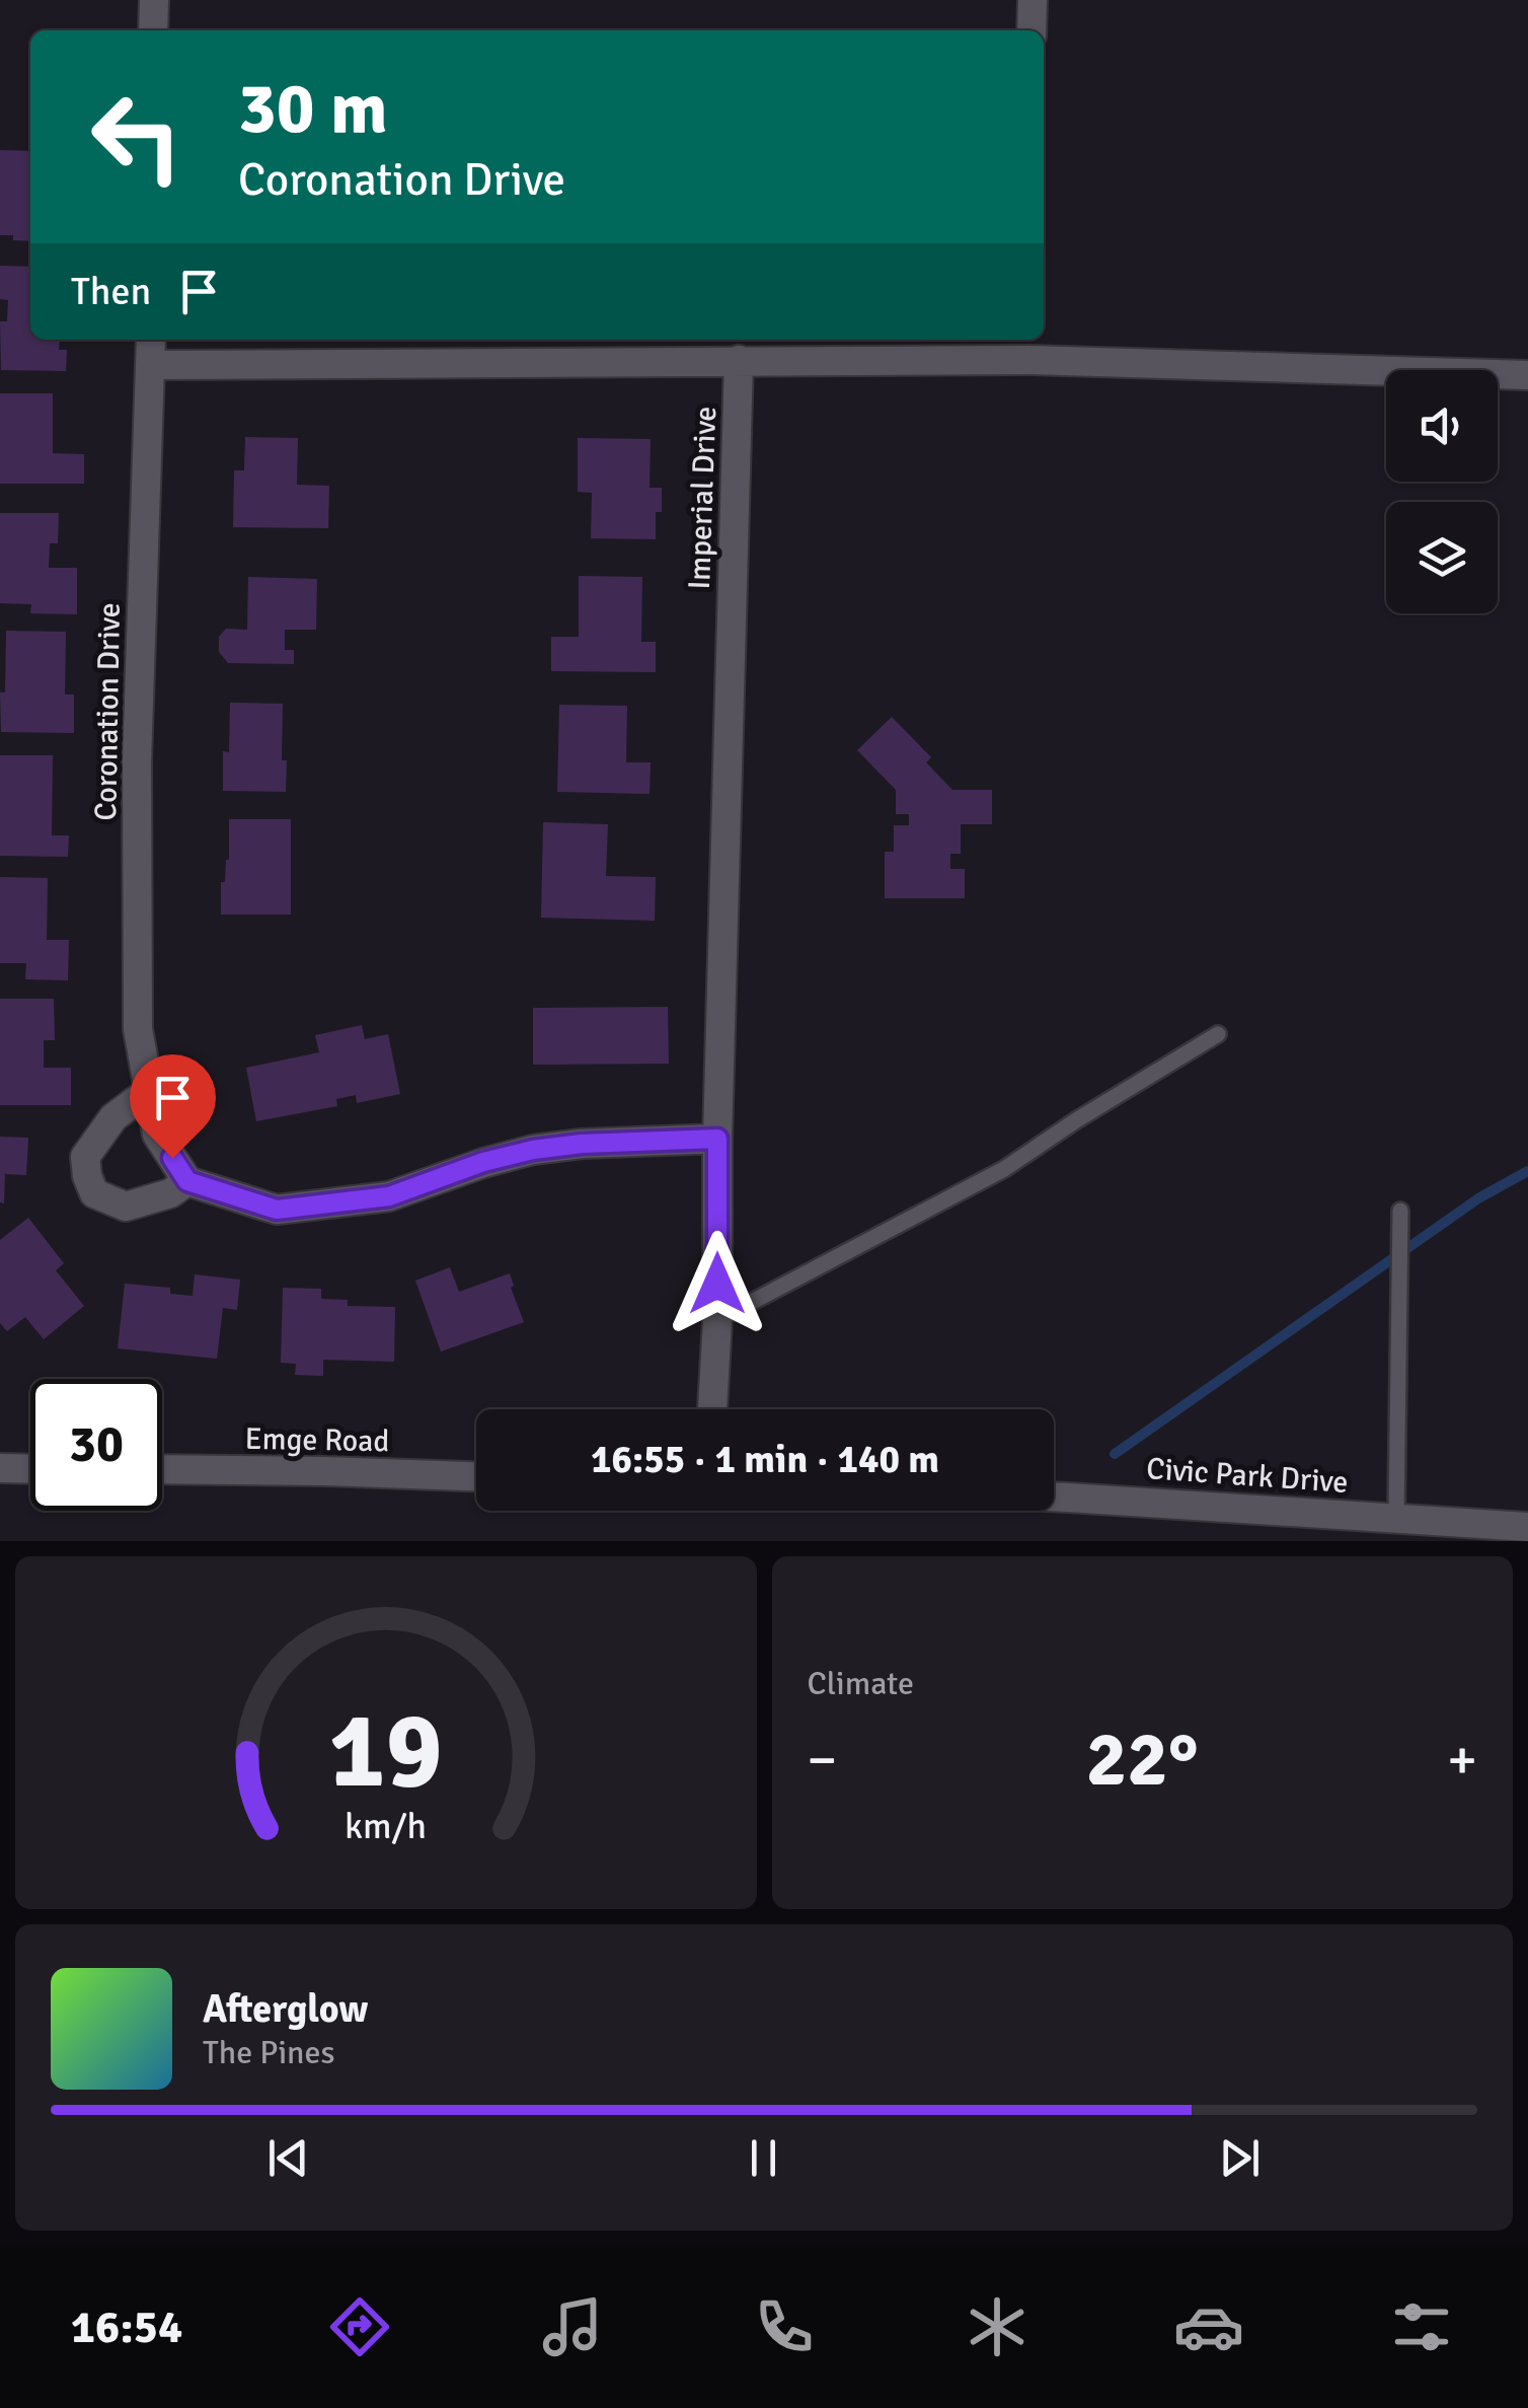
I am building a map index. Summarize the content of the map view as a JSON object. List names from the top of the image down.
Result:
{
  "streets": {
    "street": [
      "Imperial Drive",
      "Coronation Drive",
      "Emge Road",
      "Civic Park Drive"
    ]
  },
  "page": {
    "turn": ["30 m", "Coronation Drive"],
    "then": "Then",
    "limit": "30",
    "trip": "16:55 · 1 min · 140 m",
    "tile": "Climate",
    "heat": ["−", "22°", "+"],
    "song": ["Afterglow", "The Pines"],
    "tabs": "16:54",
    "gauge": ["19", "km/h"]
  }
}
